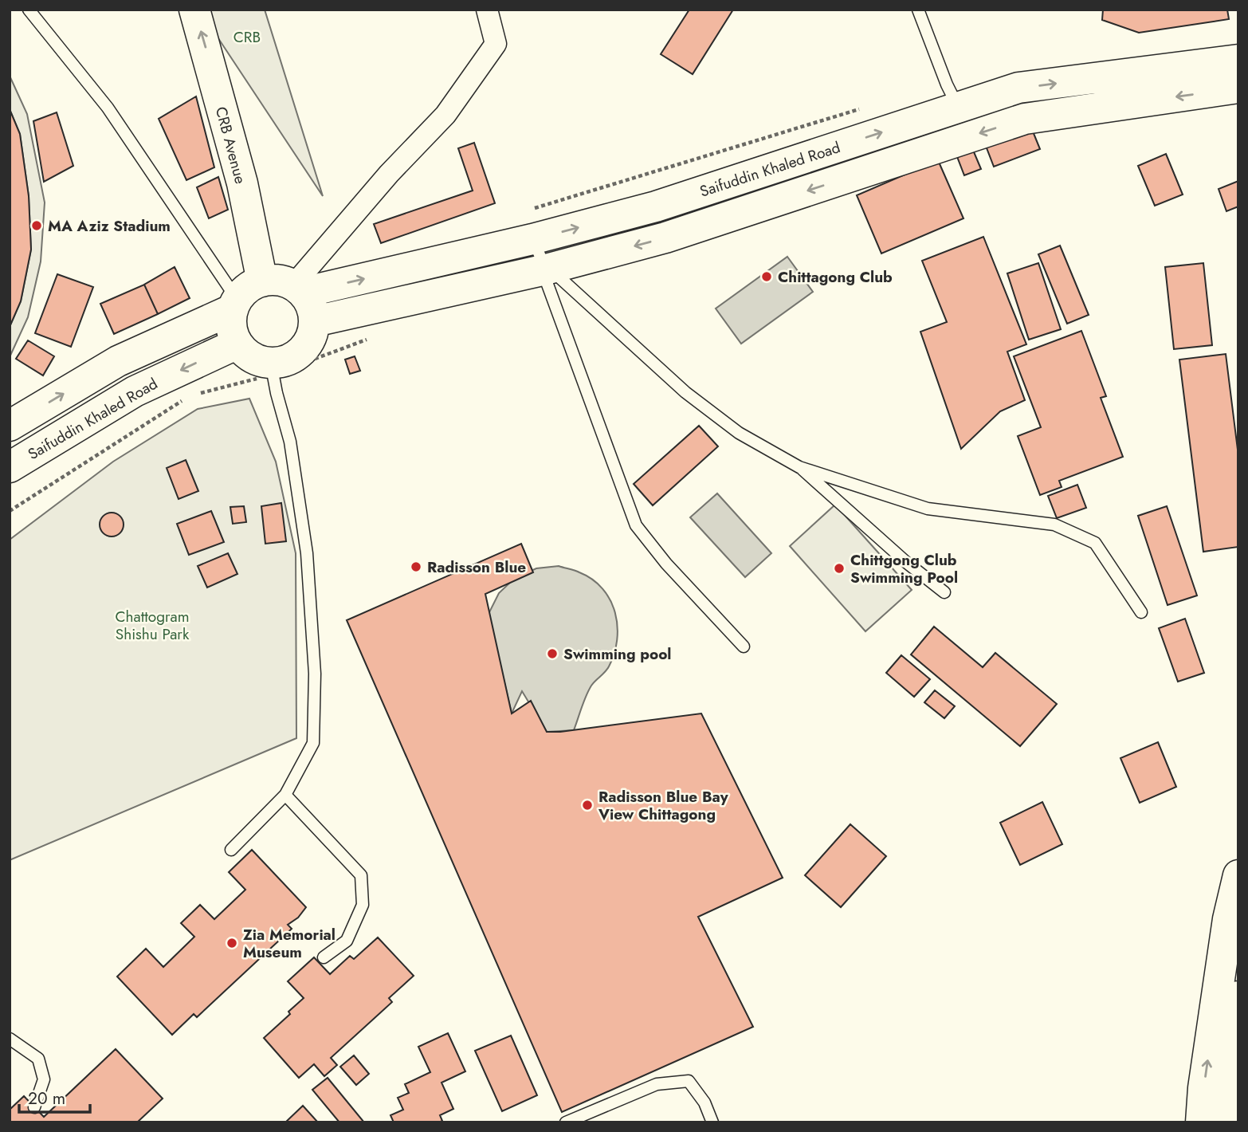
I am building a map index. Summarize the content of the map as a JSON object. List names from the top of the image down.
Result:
{
  "streets": {
    "main road": ["CRB Avenue", "Saifuddin Khaled Road"]
  },
  "crossings": [
    ["CRB Avenue", "Saifuddin Khaled Road"]
  ],
  "parks": ["CRB", "Chattogram Shishu Park"],
  "places": [
    "MA Aziz Stadium",
    "Chittagong Club",
    "Radisson Blue",
    "Chittgong Club Swimming Pool",
    "Swimming pool",
    "Radisson Blue Bay View Chittagong",
    "Zia Memorial Museum"
  ],
  "scale_bar": "20 m"
}
